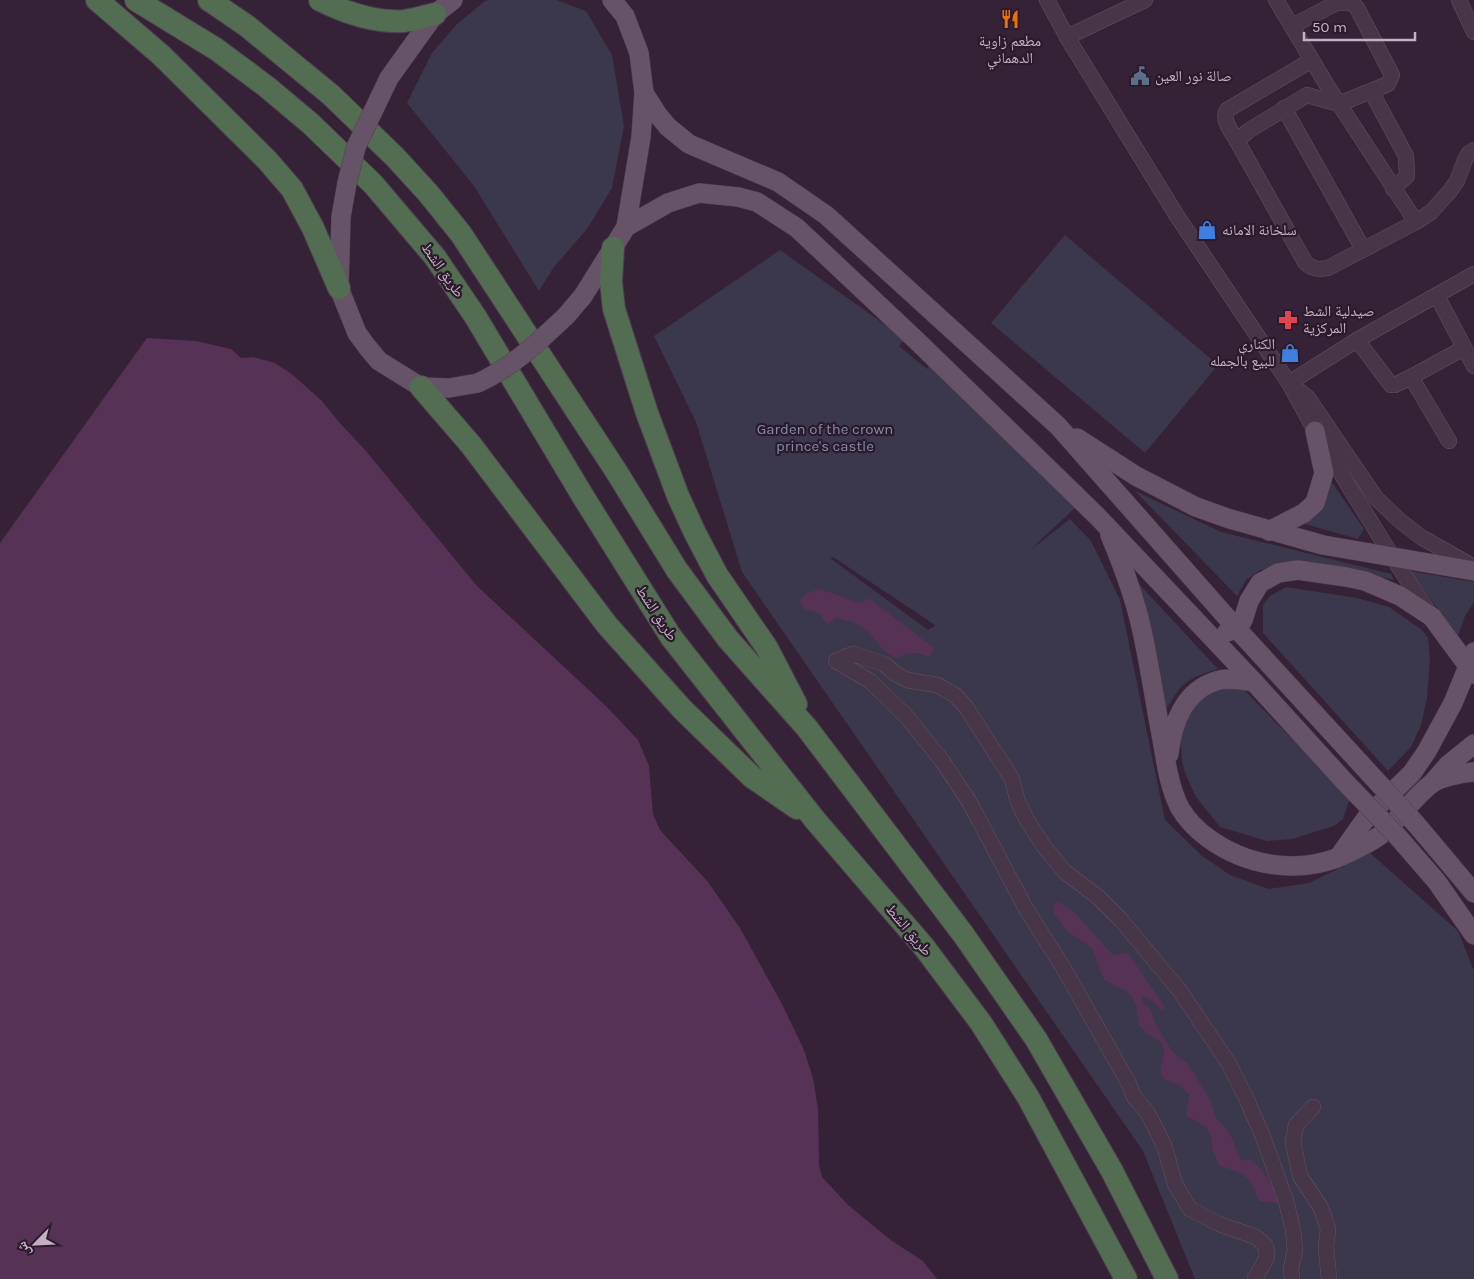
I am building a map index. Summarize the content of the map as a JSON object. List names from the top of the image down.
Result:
{
  "streets": {
    "highway": ["طريق الشط"]
  },
  "parks": ["Garden of the crown prince's castle"],
  "places": {
    "restaurant": ["مطعم زاوية الدهماني"],
    "public building": ["صالة نور العين"],
    "shop": ["سلخانة الامانه", "الكناري للبيع بالجمله"],
    "pharmacy": ["صيدلية الشط المركزية"]
  },
  "scale_bar": "50 m",
  "north": "bottom left"
}
